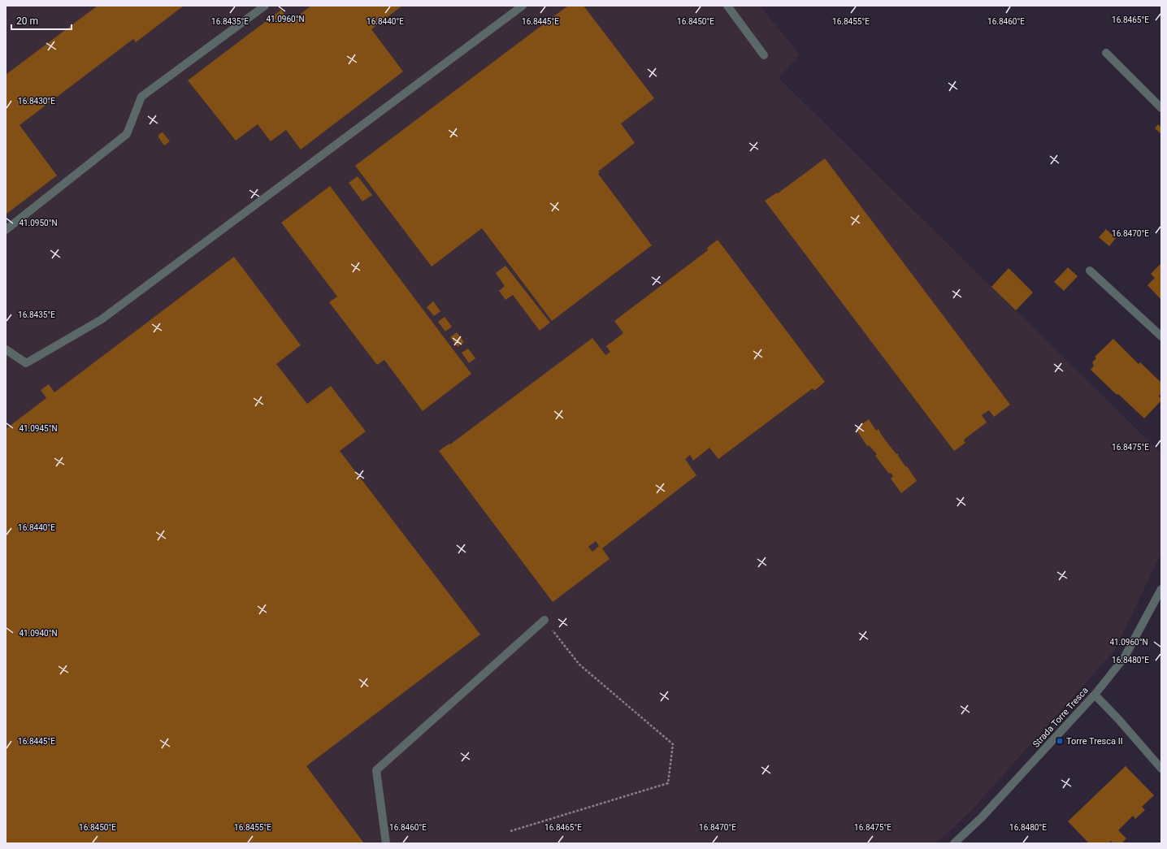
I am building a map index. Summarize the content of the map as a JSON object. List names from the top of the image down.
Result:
{
  "streets": {
    "street": ["Strada Torre Tresca"]
  },
  "places": {
    "transit": ["Torre Tresca II"]
  },
  "scale_bar": "20 m",
  "coordinates": [
    "41.0960°N",
    "16.8465°E",
    "16.8435°E",
    "16.8440°E",
    "16.8445°E",
    "16.8450°E",
    "16.8455°E",
    "16.8460°E",
    "16.8430°E",
    "41.0950°N",
    "16.8470°E",
    "41.0945°N",
    "16.8475°E",
    "41.0940°N",
    "16.8480°E"
  ]
}
